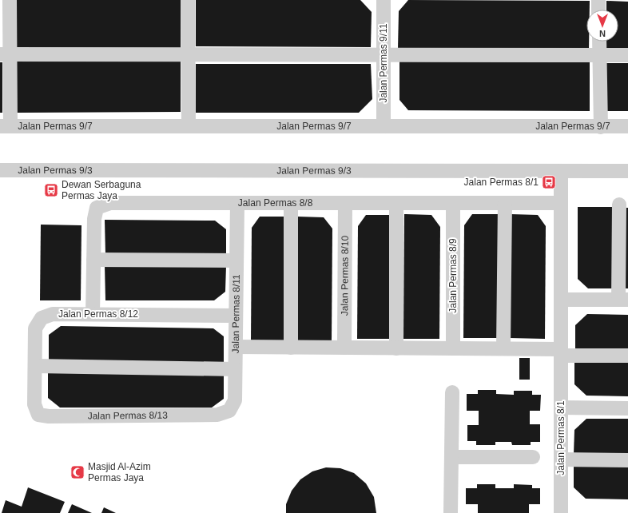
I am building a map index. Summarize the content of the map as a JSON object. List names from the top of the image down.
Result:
{
  "streets": {
    "street": [
      "Jalan Permas 9/11",
      "Jalan Permas 9/7",
      "Jalan Permas 9/3",
      "Jalan Permas 8/8",
      "Jalan Permas 8/10",
      "Jalan Permas 8/9",
      "Jalan Permas 8/12",
      "Jalan Permas 8/11",
      "Jalan Permas 8/13",
      "Jalan Permas 8/1"
    ]
  },
  "crossings": [
    ["Jalan Permas 9/11", "Jalan Permas 9/7"],
    ["Jalan Permas 9/3", "Jalan Permas 8/1"],
    ["Jalan Permas 8/8", "Jalan Permas 8/10"],
    ["Jalan Permas 8/8", "Jalan Permas 8/9"],
    ["Jalan Permas 8/8", "Jalan Permas 8/12"],
    ["Jalan Permas 8/8", "Jalan Permas 8/11"],
    ["Jalan Permas 8/8", "Jalan Permas 8/1"],
    ["Jalan Permas 8/12", "Jalan Permas 8/11"],
    ["Jalan Permas 8/12", "Jalan Permas 8/13"],
    ["Jalan Permas 8/11", "Jalan Permas 8/13"]
  ],
  "places": {
    "bus stop": ["Jalan Permas 8/1", "Dewan Serbaguna Permas Jaya"],
    "mosque": ["Masjid Al-Azim Permas Jaya"]
  },
  "north": "bottom"
}
